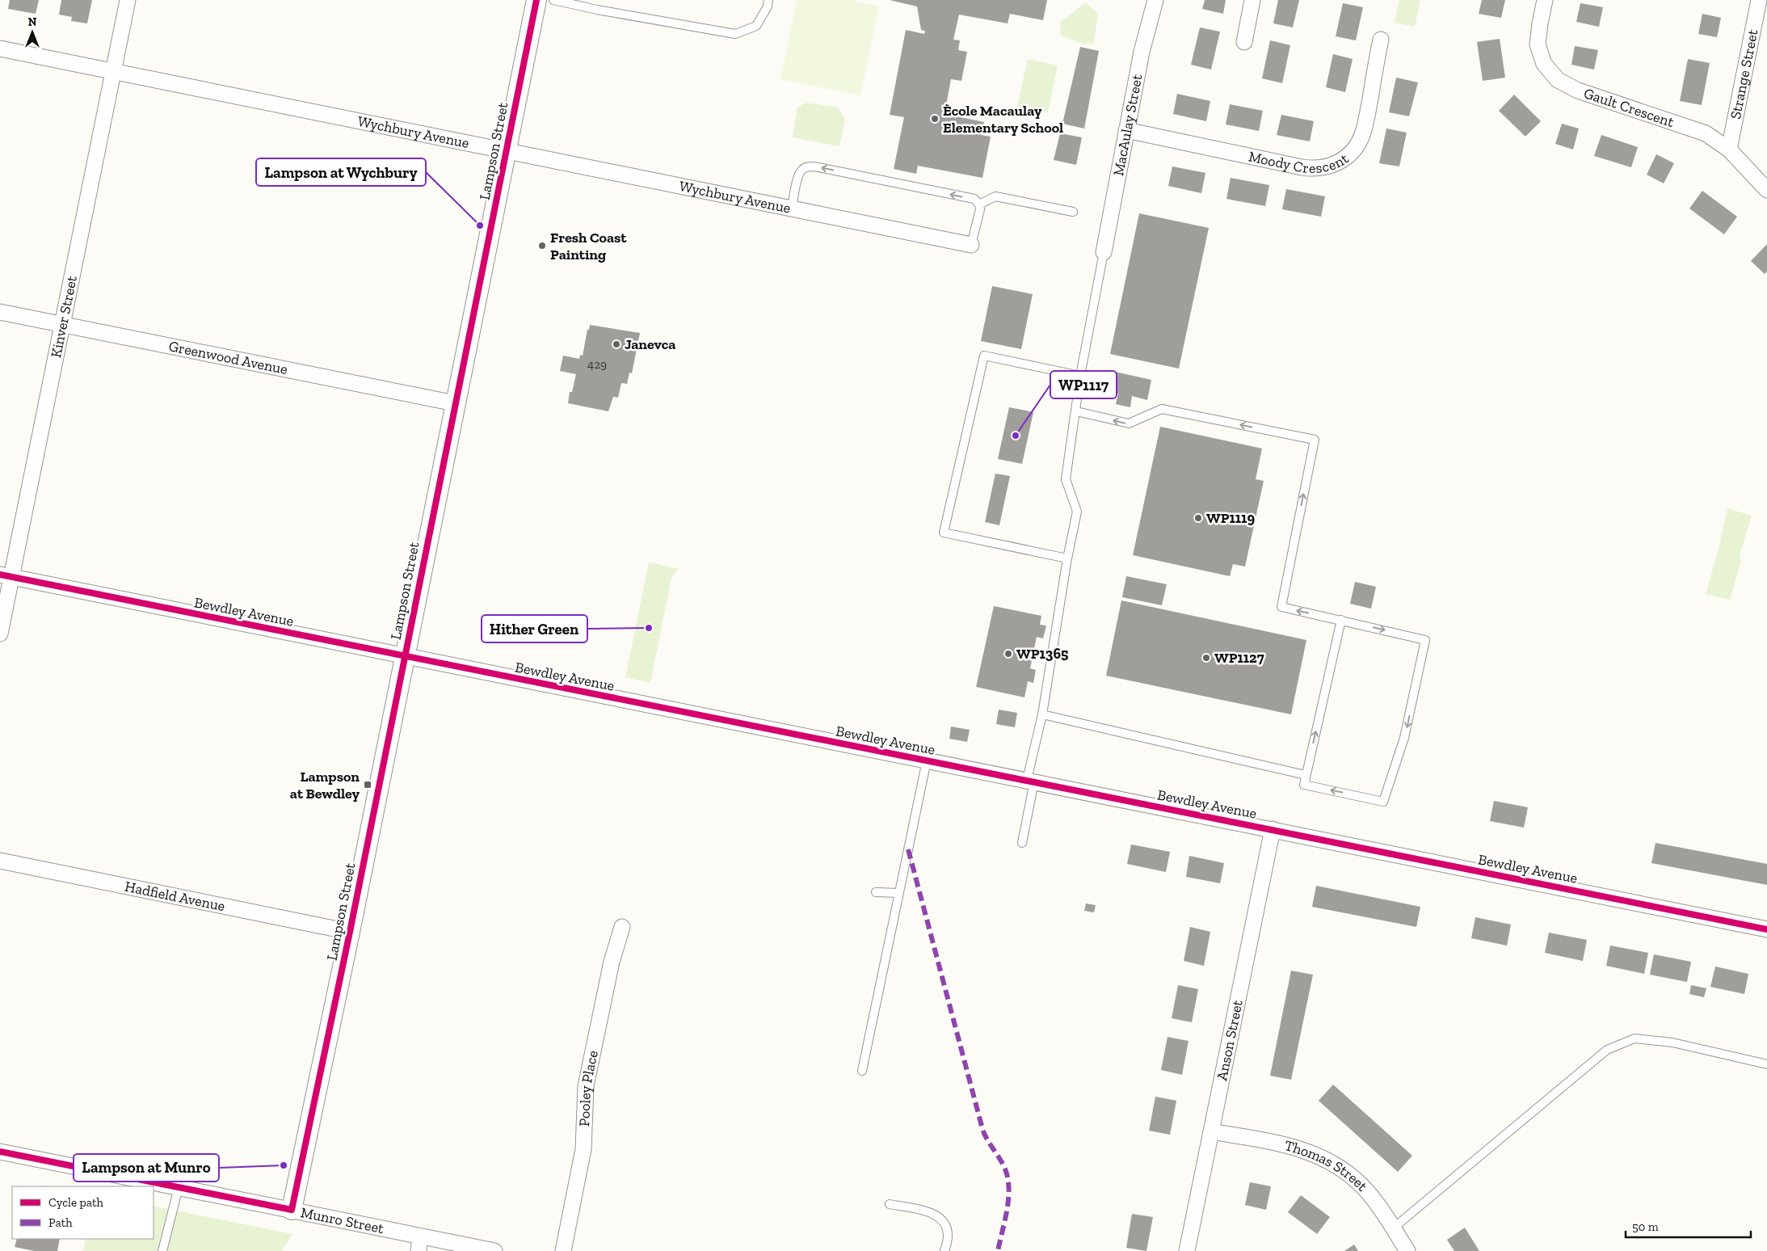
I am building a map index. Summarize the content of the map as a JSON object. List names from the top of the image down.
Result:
{
  "streets": {
    "street": [
      "Strange Street",
      "Gault Crescent",
      "MacAulay Street",
      "Wychbury Avenue",
      "Lampson Street",
      "Moody Crescent",
      "Kinver Street",
      "Greenwood Avenue",
      "Bewdley Avenue",
      "Hadfield Avenue",
      "Anson Street",
      "Pooley Place",
      "Thomas Street",
      "Munro Street"
    ]
  },
  "crossings": [
    ["Strange Street", "Gault Crescent"],
    ["MacAulay Street", "Moody Crescent"],
    ["Wychbury Avenue", "Lampson Street"],
    ["Wychbury Avenue", "Kinver Street"],
    ["Lampson Street", "Greenwood Avenue"],
    ["Lampson Street", "Bewdley Avenue"],
    ["Lampson Street", "Hadfield Avenue"],
    ["Lampson Street", "Munro Street"],
    ["Kinver Street", "Greenwood Avenue"],
    ["Kinver Street", "Bewdley Avenue"],
    ["Bewdley Avenue", "Anson Street"],
    ["Anson Street", "Thomas Street"]
  ],
  "places": {
    "other": [
      "Ècole Macaulay Elementary School",
      "Lampson at Wychbury",
      "Fresh Coast Painting",
      "Janevca",
      "WP1117",
      "WP1119",
      "Hither Green",
      "WP1365",
      "WP1127",
      "Lampson at Munro"
    ],
    "transit": ["Lampson at Bewdley"]
  },
  "house_numbers": ["429"],
  "legend": ["Cycle path", "Path"],
  "scale_bar": "50 m",
  "north": "top"
}
